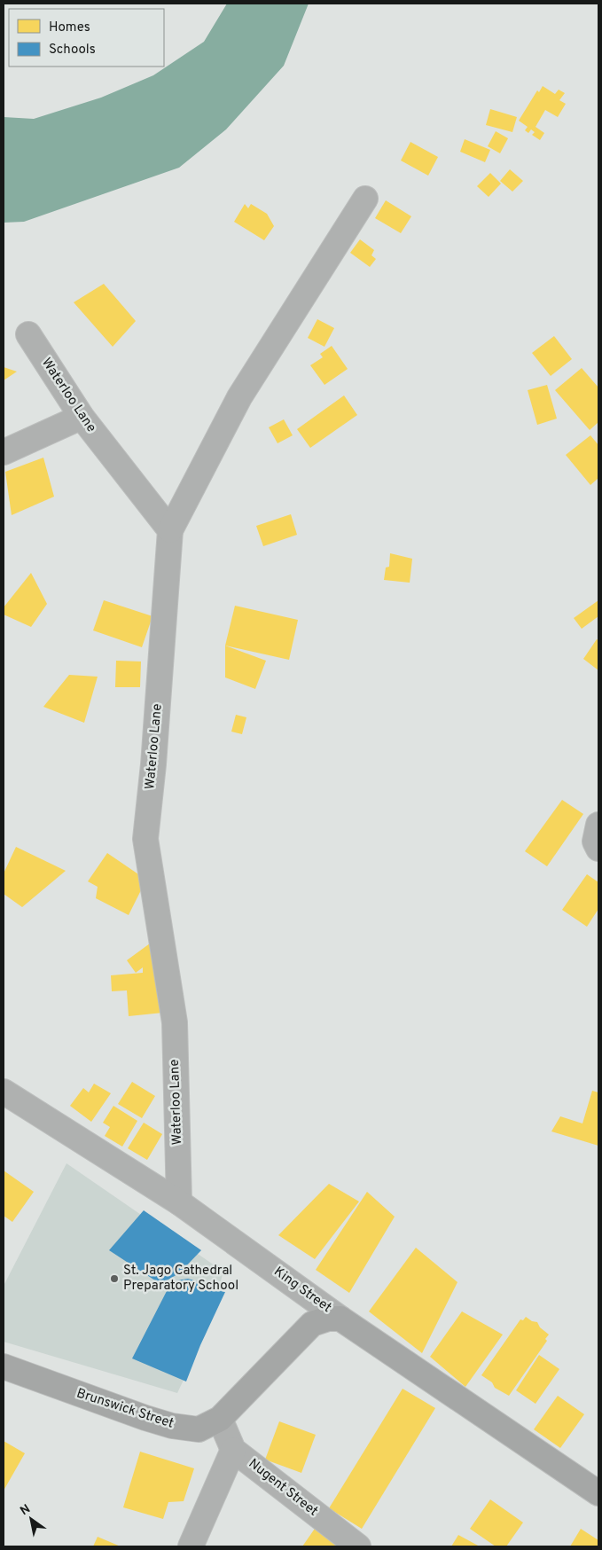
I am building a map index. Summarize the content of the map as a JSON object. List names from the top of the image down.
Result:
{
  "streets": {
    "main road": ["King Street", "Brunswick Street"],
    "street": ["Waterloo Lane", "Nugent Street"]
  },
  "crossings": [
    ["Waterloo Lane", "King Street"],
    ["King Street", "Brunswick Street"],
    ["Brunswick Street", "Nugent Street"]
  ],
  "places": ["St. Jago Cathedral Preparatory School"],
  "legend": ["Homes", "Schools"],
  "north": "top left"
}
